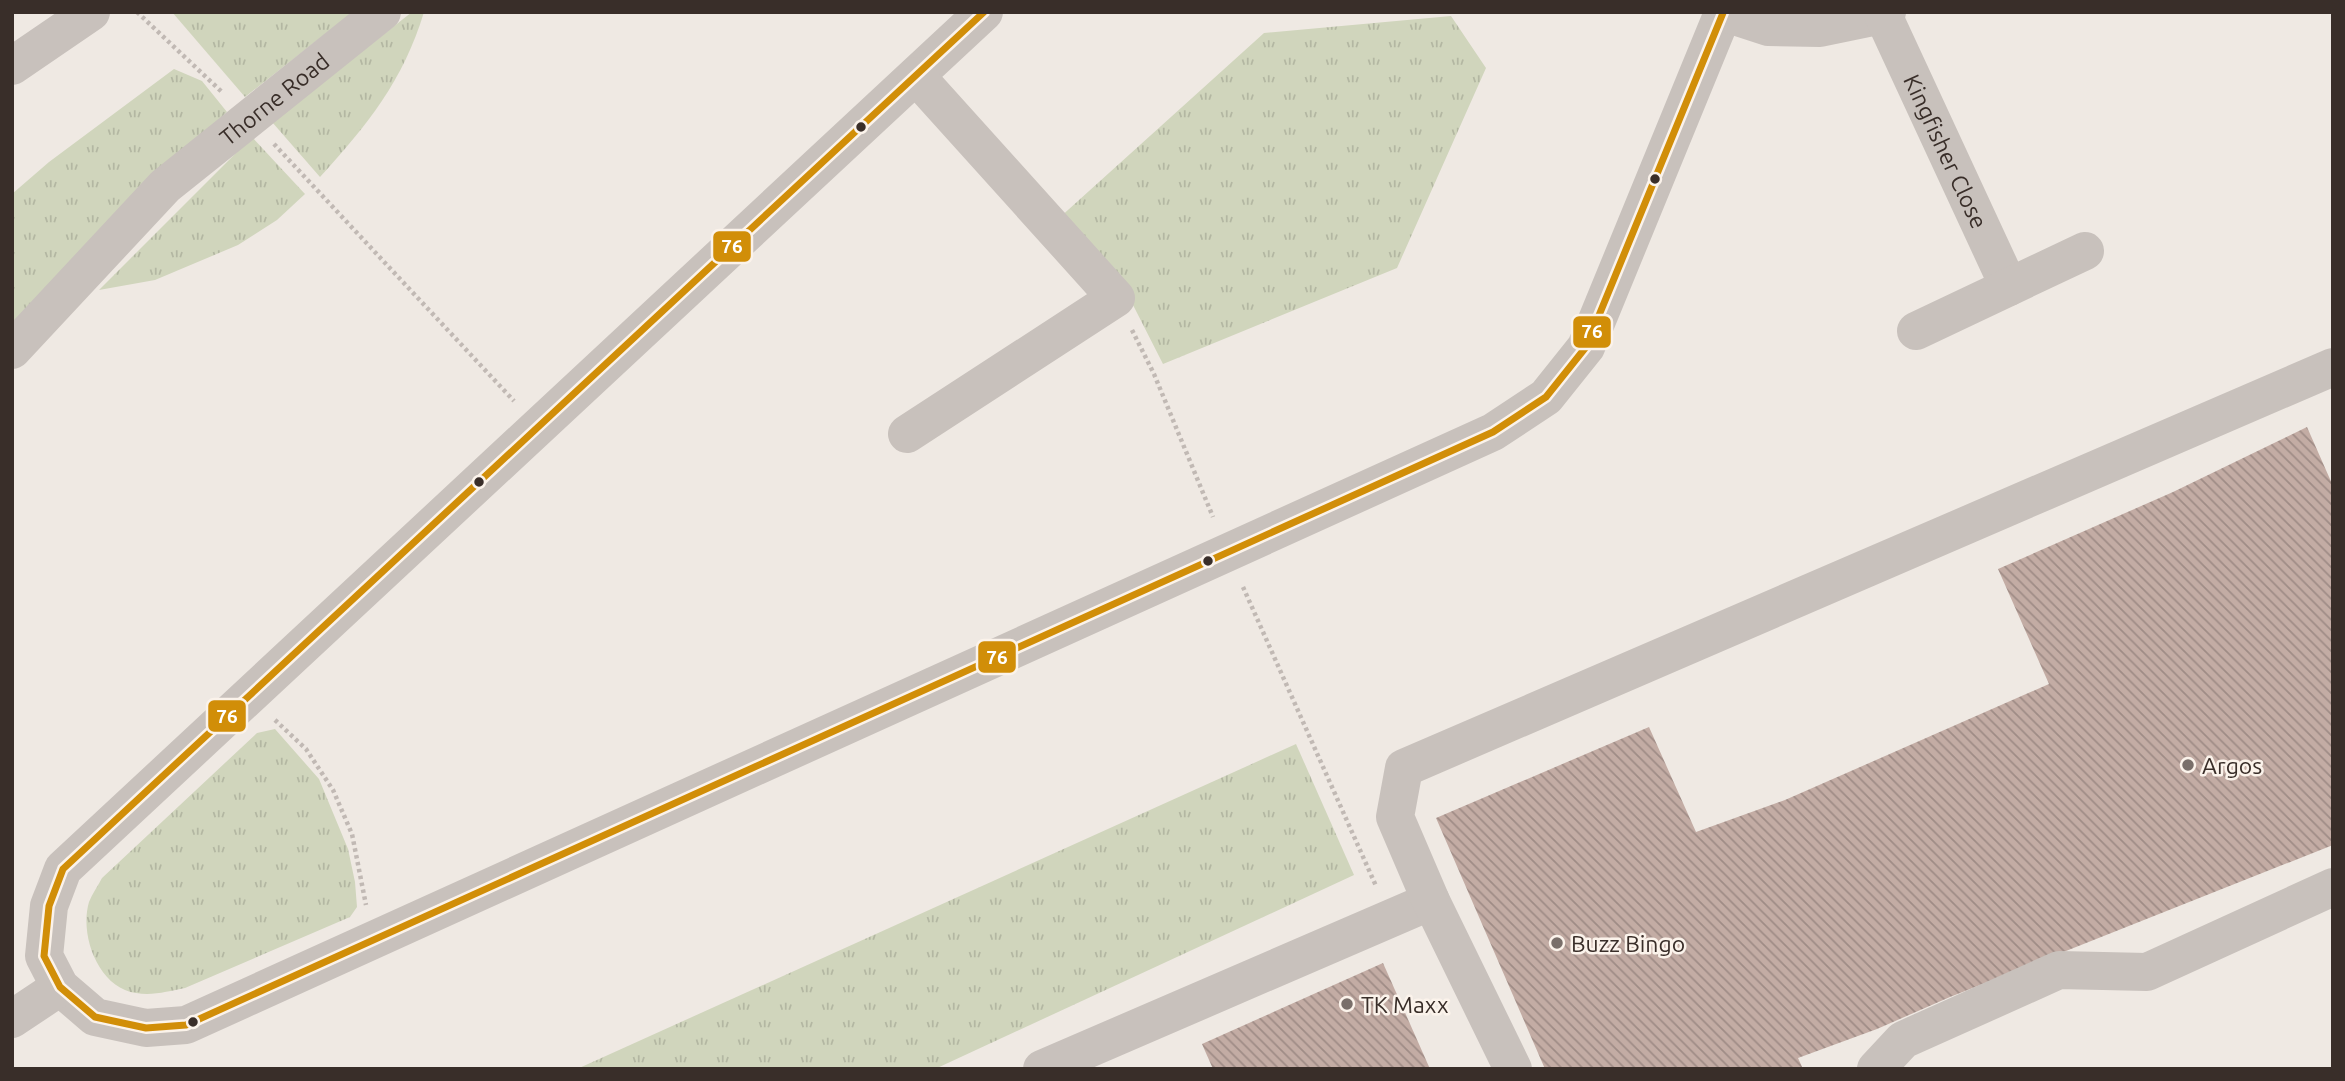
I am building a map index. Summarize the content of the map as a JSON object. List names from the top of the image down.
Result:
{
  "streets": {
    "street": ["Thorne Road", "Kingfisher Close"]
  },
  "places": ["Argos", "Buzz Bingo", "TK Maxx"],
  "lines": ["transit line 76"]
}
